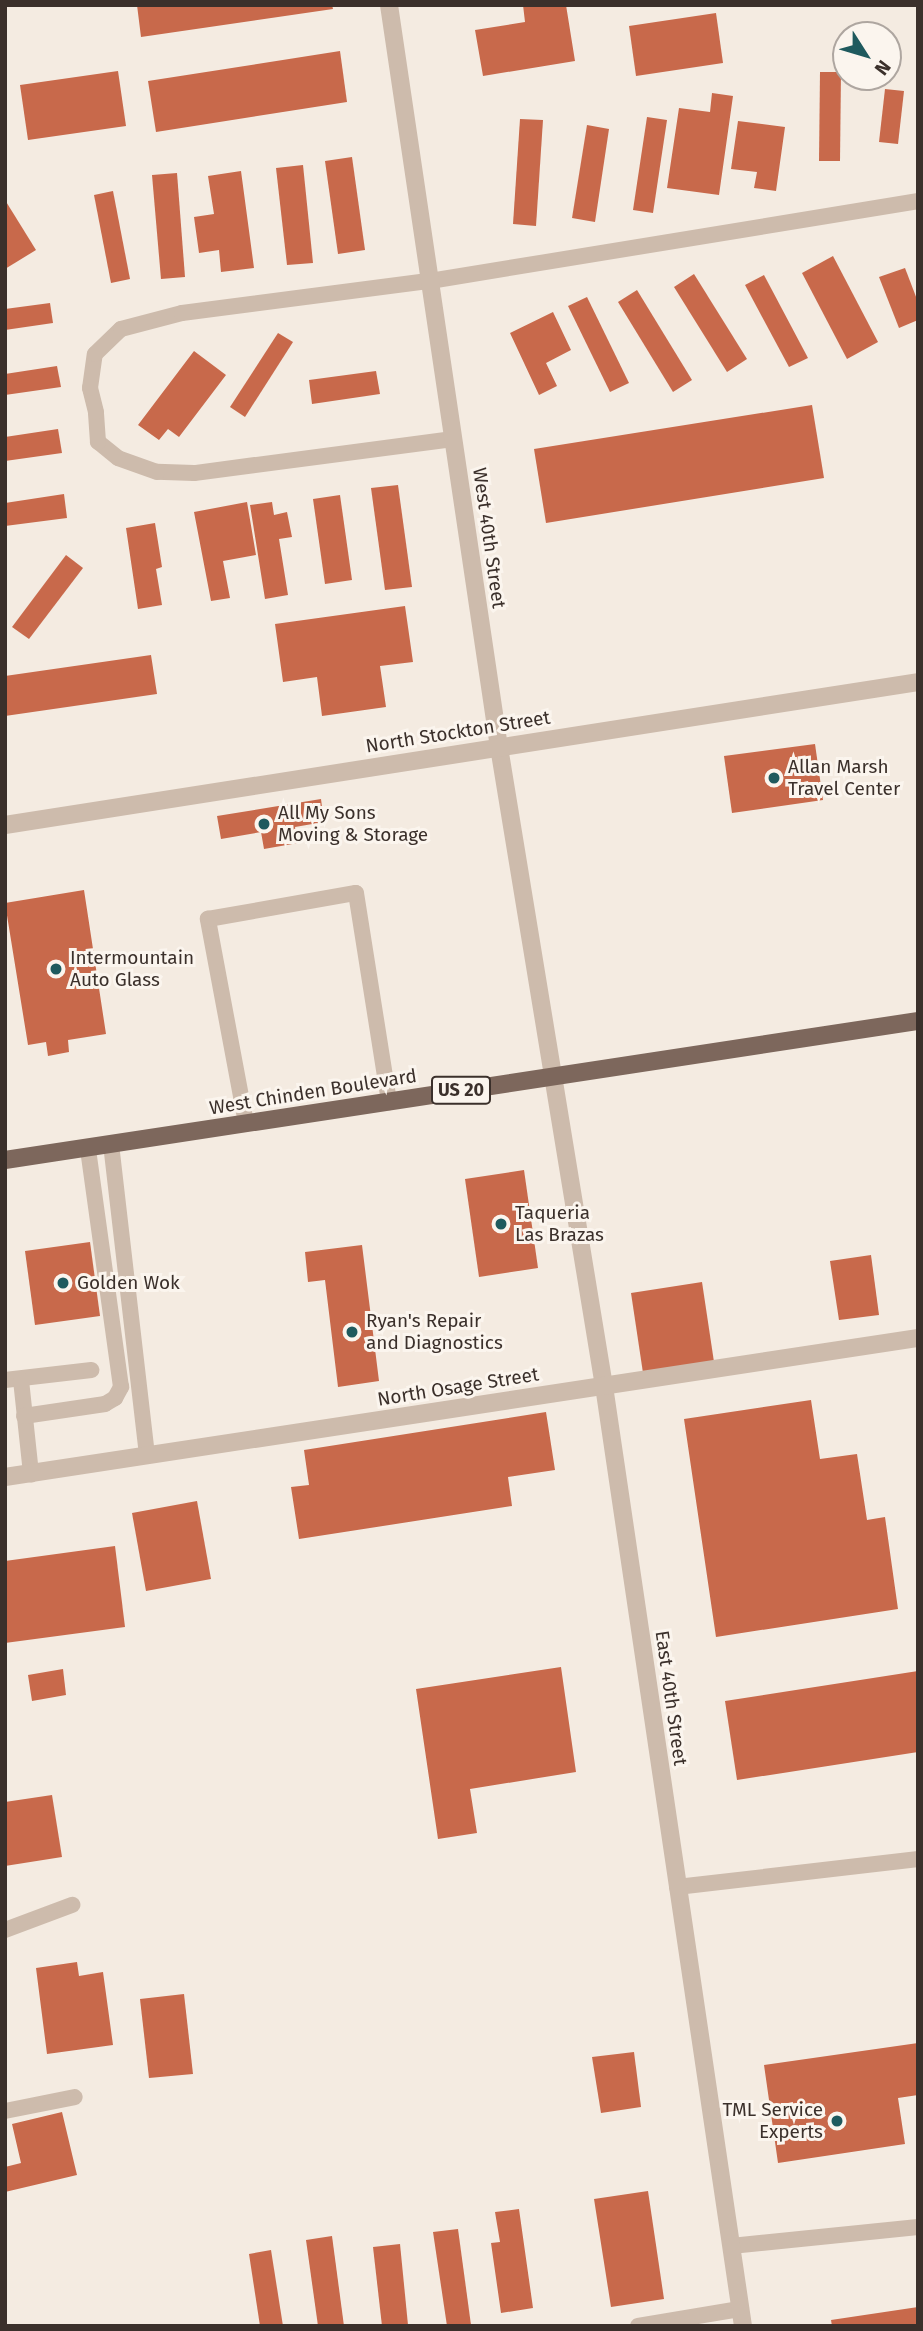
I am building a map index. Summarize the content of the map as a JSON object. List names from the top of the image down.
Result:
{
  "streets": {
    "main road": ["US 20", "West Chinden Boulevard"],
    "street": [
      "West 40th Street",
      "North Stockton Street",
      "North Osage Street",
      "East 40th Street"
    ]
  },
  "crossings": [
    ["West 40th Street", "North Stockton Street"],
    ["West 40th Street", "West Chinden Boulevard"],
    ["West 40th Street", "East 40th Street"],
    ["West Chinden Boulevard", "East 40th Street"],
    ["North Osage Street", "East 40th Street"]
  ],
  "places": [
    "Allan Marsh Travel Center",
    "All My Sons Moving & Storage",
    "Intermountain Auto Glass",
    "Taqueria Las Brazas",
    "Golden Wok",
    "Ryan's Repair and Diagnostics",
    "TML Service Experts"
  ],
  "north": "bottom right"
}
